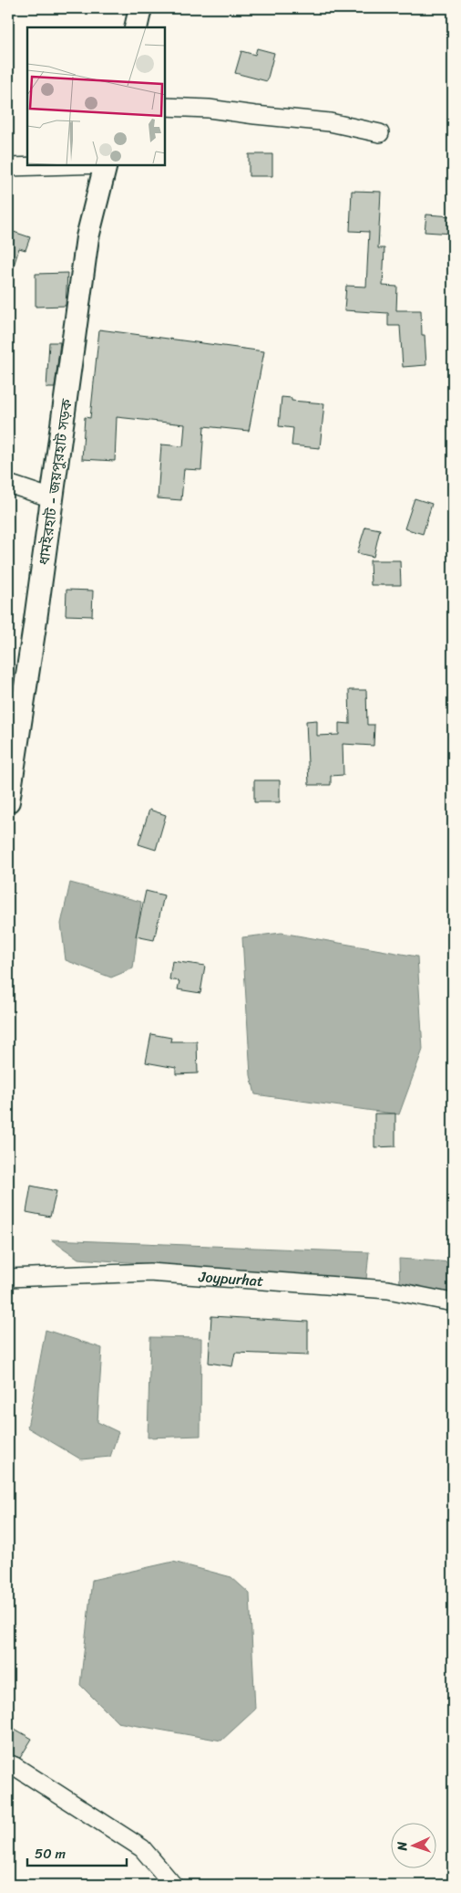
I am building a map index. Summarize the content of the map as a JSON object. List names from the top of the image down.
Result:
{
  "streets": {
    "main road": ["ধামইরহাট - জয়পুরহাট সড়ক"],
    "street": ["Joypurhat"]
  },
  "scale_bar": "50 m",
  "north": "left"
}
